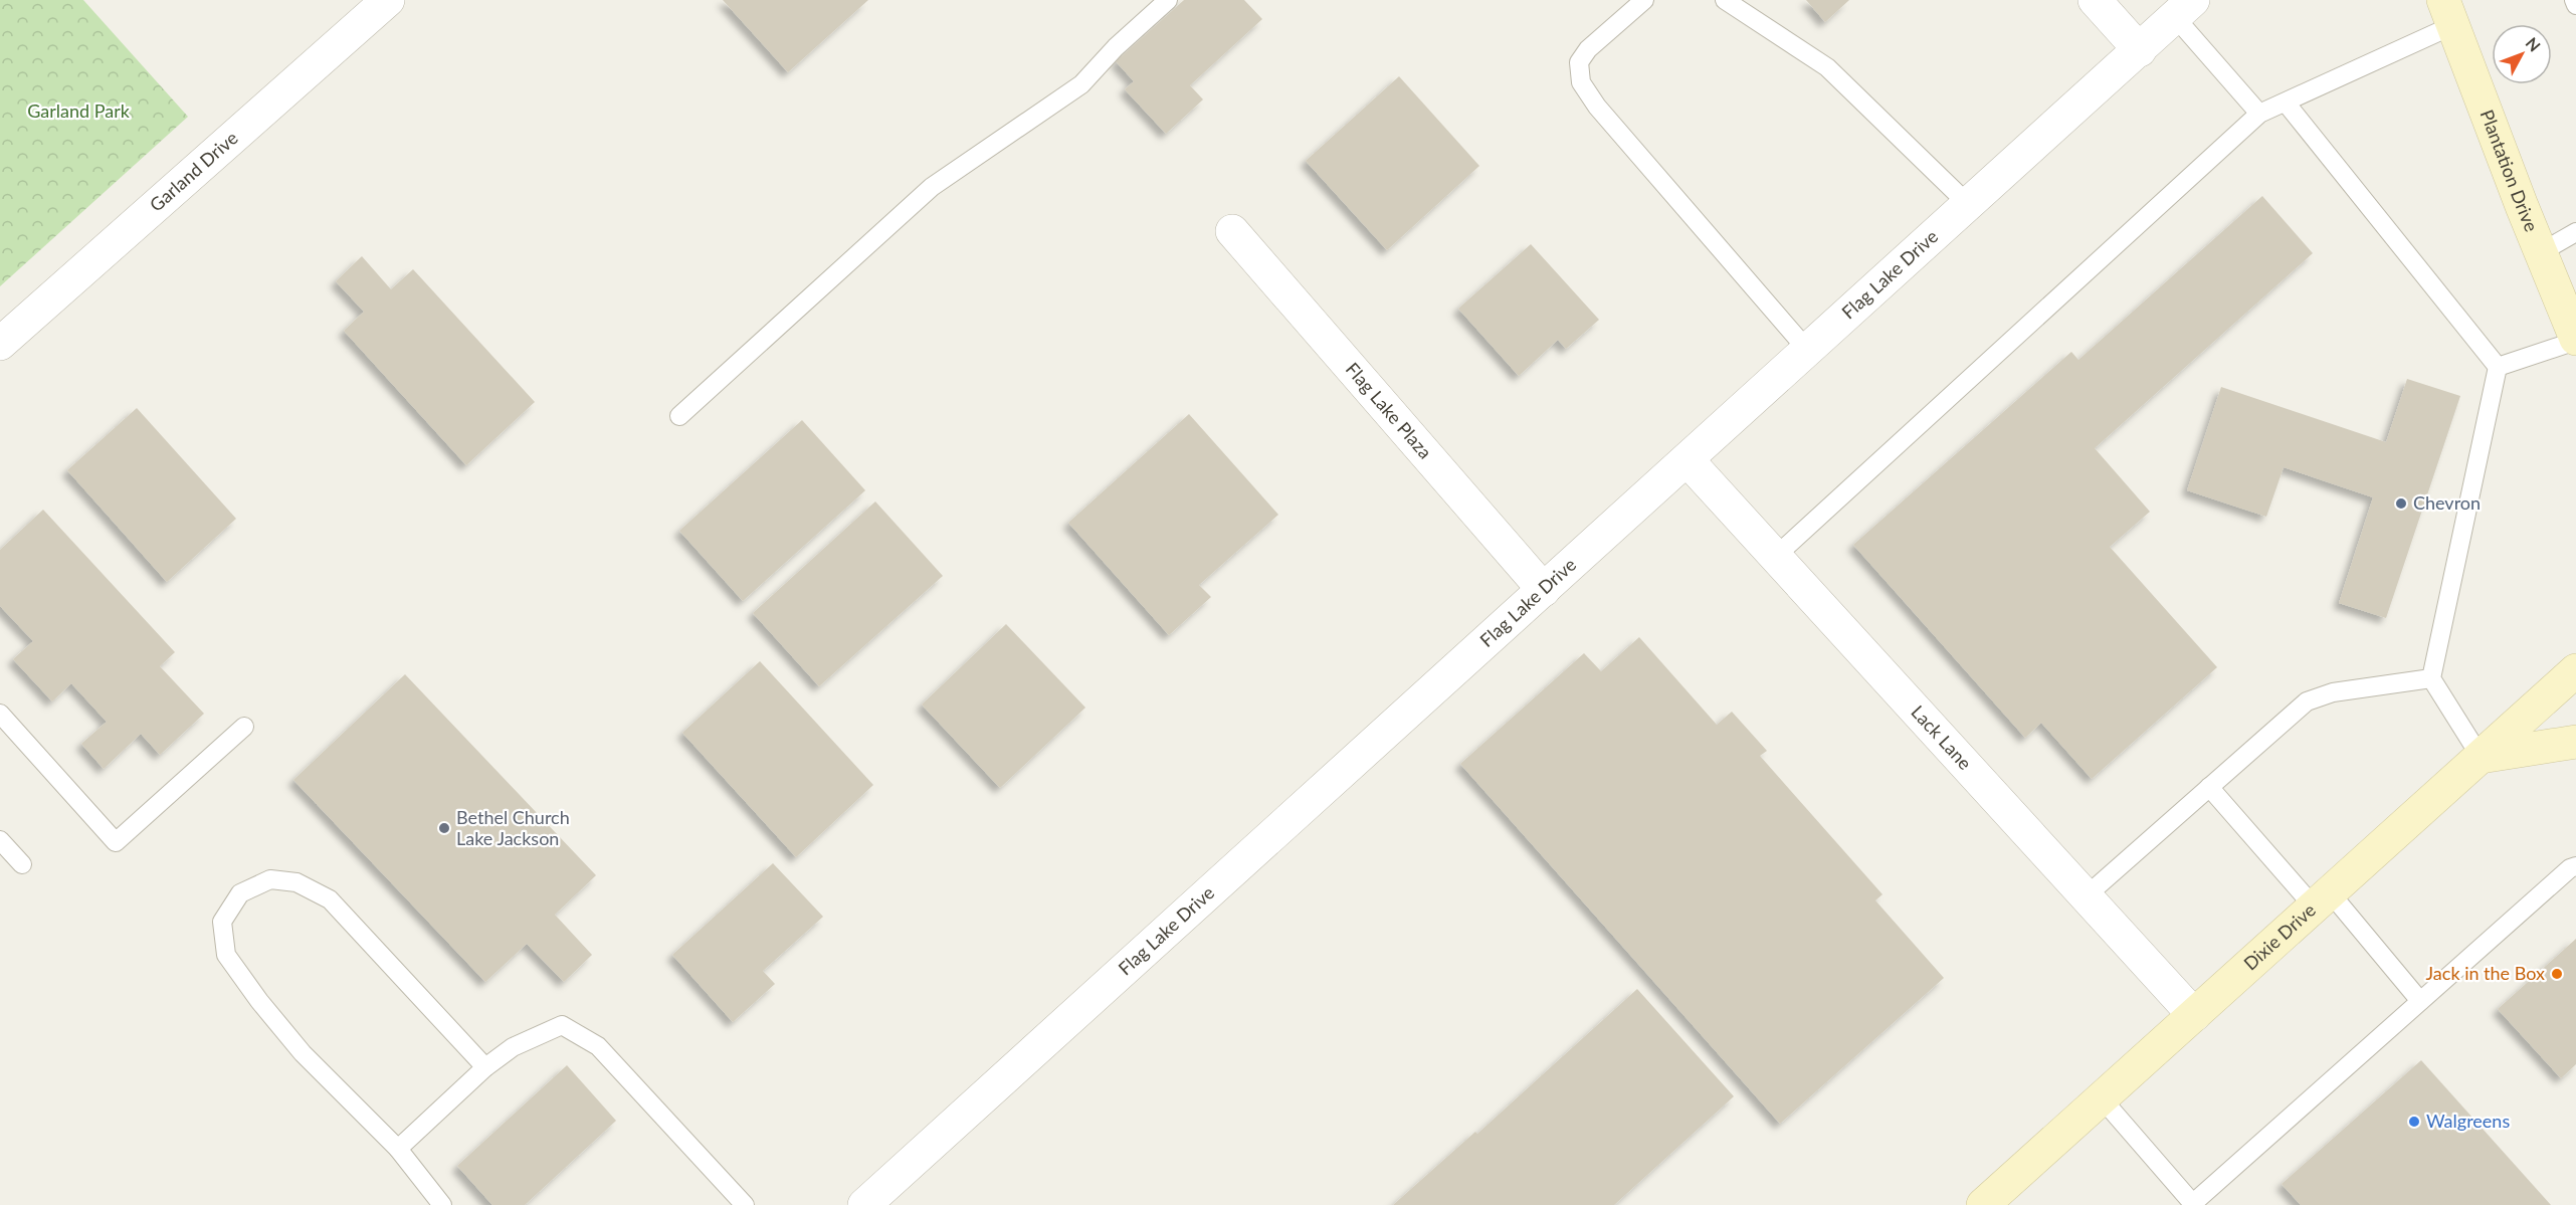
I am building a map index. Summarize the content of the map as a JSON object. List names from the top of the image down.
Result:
{
  "streets": {
    "main road": ["Plantation Drive", "Dixie Drive"],
    "street": [
      "Garland Drive",
      "Flag Lake Drive",
      "Flag Lake Plaza",
      "Lack Lane"
    ]
  },
  "crossings": [
    ["Flag Lake Drive", "Flag Lake Plaza"],
    ["Flag Lake Drive", "Lack Lane"],
    ["Lack Lane", "Dixie Drive"]
  ],
  "parks": ["Garland Park"],
  "places": [
    "Chevron",
    "Bethel Church Lake Jackson",
    "Jack in the Box",
    "Walgreens"
  ],
  "north": "top right"
}
